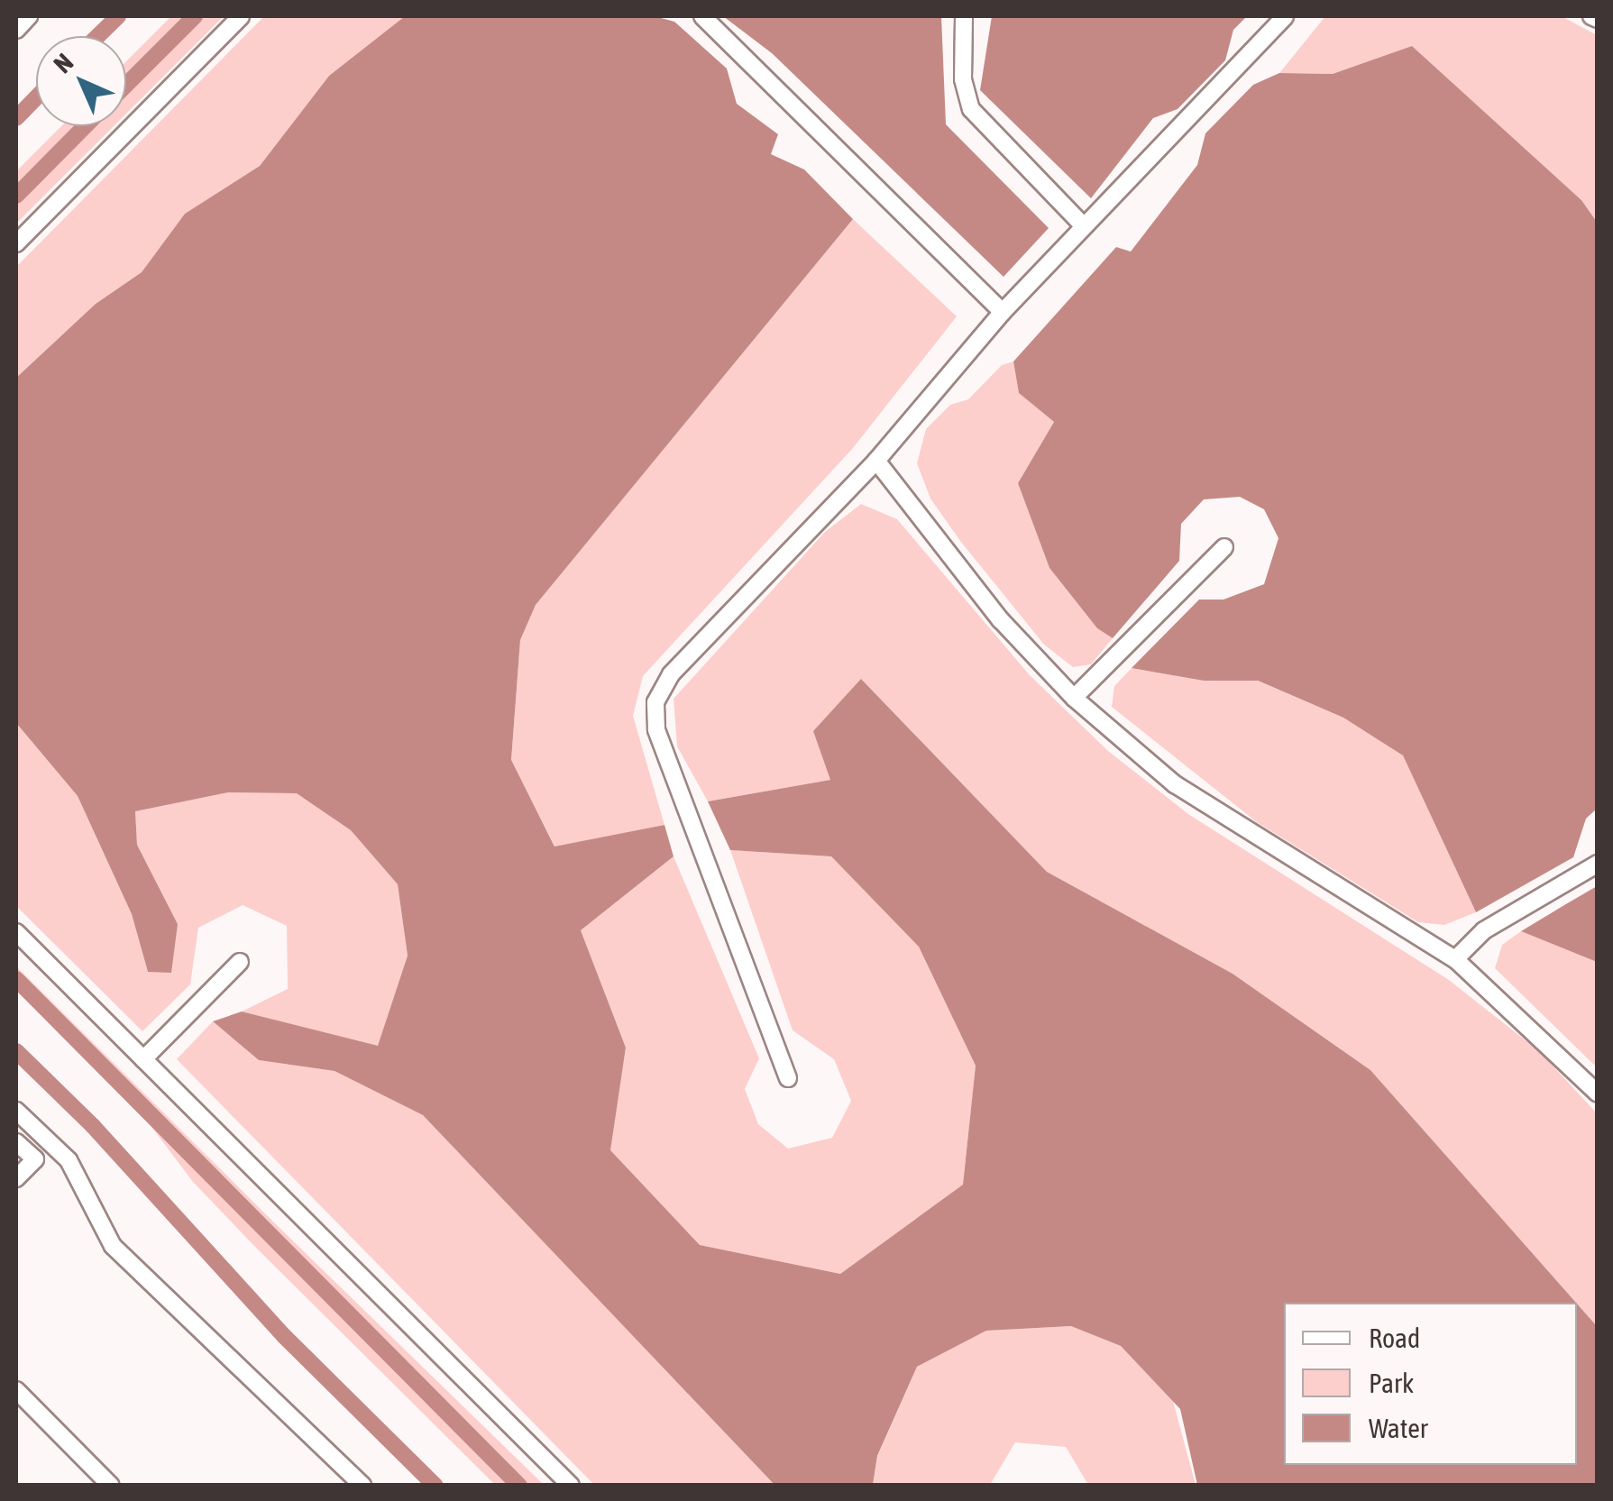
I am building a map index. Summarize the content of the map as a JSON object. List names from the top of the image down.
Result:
{
  "legend": ["Road", "Park", "Water"],
  "north": "top left"
}
